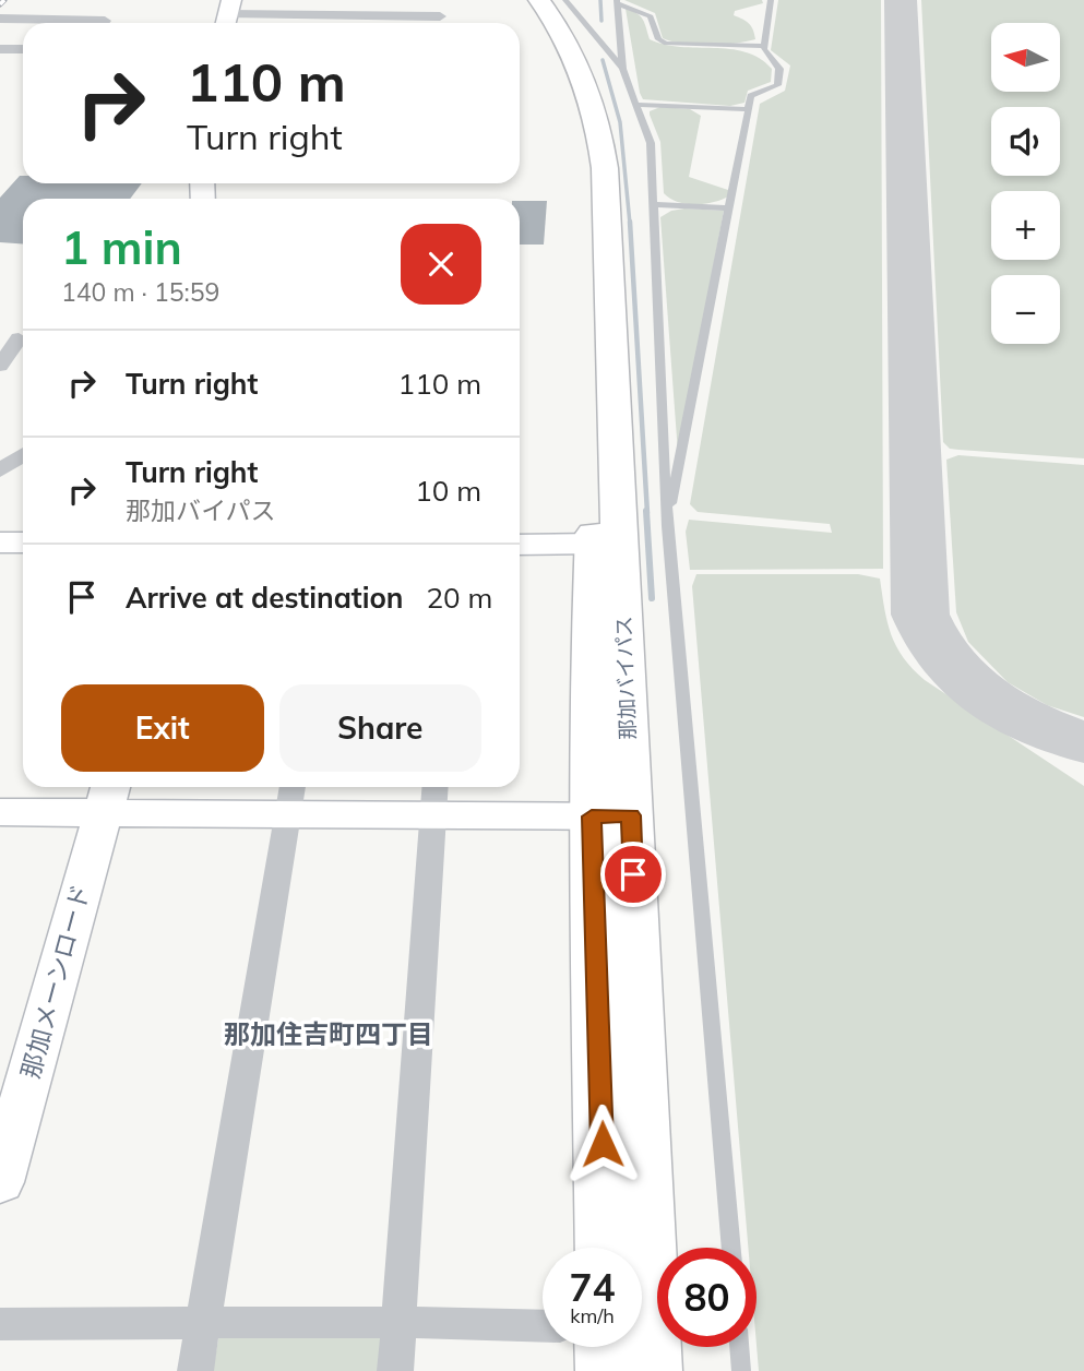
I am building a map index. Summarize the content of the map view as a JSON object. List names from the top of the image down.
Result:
{
  "streets": {
    "highway": ["那加バイパス"],
    "street": ["那加メーンロード"]
  },
  "districts": ["那加住吉町四丁目"],
  "north": "left",
  "page": {
    "map_buttons": ["+", "−"],
    "turn": ["110 m", "Turn right"],
    "heading": ["1 min", "140 m · 15:59"],
    "list": [
      {
        "name": "Turn right",
        "value": "110 m"
      },
      {
        "name": "Turn right",
        "note": "那加バイパス",
        "value": "10 m"
      },
      {
        "name": "Arrive at destination",
        "value": "20 m"
      }
    ],
    "buttons": ["Exit", "Share"],
    "speed": "74 km/h",
    "limit": "80"
  }
}
